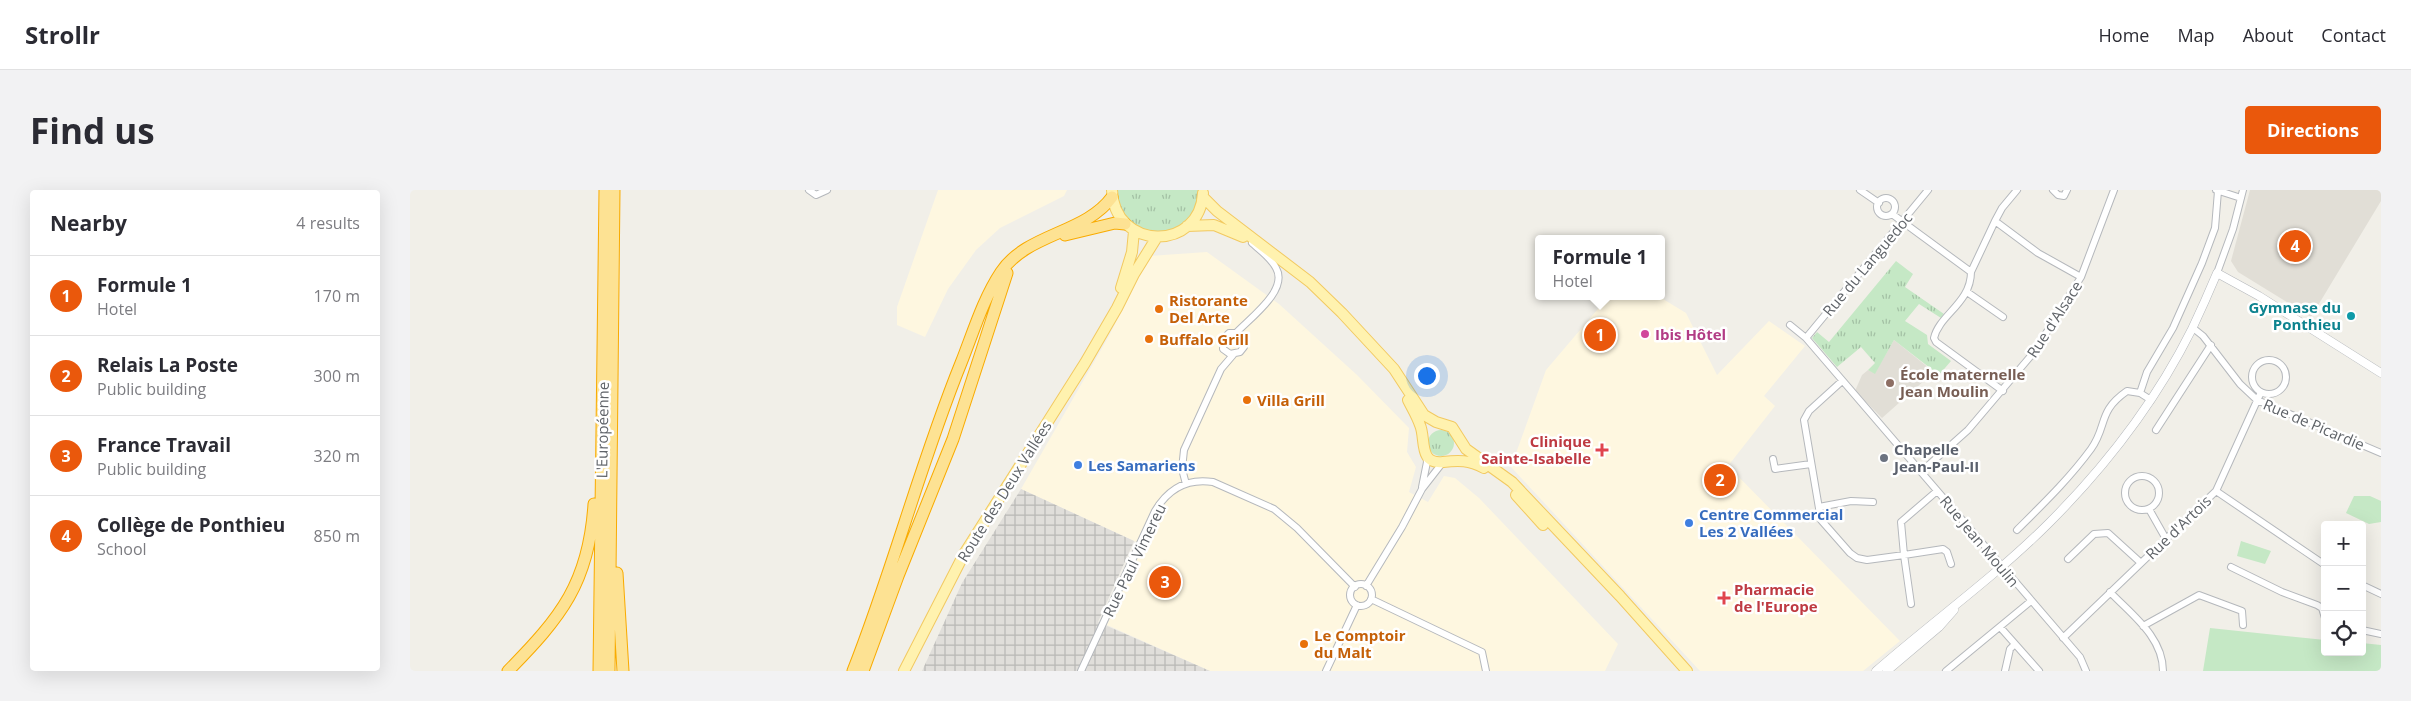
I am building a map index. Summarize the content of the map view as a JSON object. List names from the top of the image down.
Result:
{
  "streets": {
    "highway": ["L'Européenne"],
    "main road": ["Route des Deux Vallées"],
    "street": [
      "Rue du Languedoc",
      "Rue d'Alsace",
      "Rue de Picardie",
      "Rue d'Artois",
      "Rue Jean Moulin",
      "Rue Paul Vimereu"
    ]
  },
  "crossings": [
    ["Rue du Languedoc", "Rue Jean Moulin"],
    ["Rue d'Alsace", "Rue Jean Moulin"],
    ["Rue de Picardie", "Rue d'Artois"],
    ["Rue d'Artois", "Rue Jean Moulin"]
  ],
  "places": {
    "other": [
      "Ristorante Del Arte",
      "Gymnase du Ponthieu",
      "Ibis Hôtel",
      "Buffalo Grill",
      "École maternelle Jean Moulin",
      "Villa Grill",
      "Chapelle Jean-Paul-II",
      "Les Samariens",
      "Centre Commercial Les 2 Vallées",
      "Le Comptoir du Malt"
    ],
    "health": ["Clinique Sainte-Isabelle", "Pharmacie de l'Europe"]
  },
  "page": {
    "header": "Strollr",
    "nav": [
      "Home",
      "Map",
      "About",
      "Contact"
    ],
    "buttons": "Directions",
    "title": "Find us",
    "heading": ["Nearby", "4 results"],
    "pins": [
      "4",
      "1",
      "2",
      "3"
    ],
    "popup": ["Formule 1", "Hotel"],
    "list": [
      {
        "mark": "1",
        "name": "Formule 1",
        "note": "Hotel",
        "value": "170 m"
      },
      {
        "mark": "2",
        "name": "Relais La Poste",
        "note": "Public building",
        "value": "300 m"
      },
      {
        "mark": "3",
        "name": "France Travail",
        "note": "Public building",
        "value": "320 m"
      },
      {
        "mark": "4",
        "name": "Collège de Ponthieu",
        "note": "School",
        "value": "850 m"
      }
    ],
    "map_buttons": ["+", "−"]
  }
}
